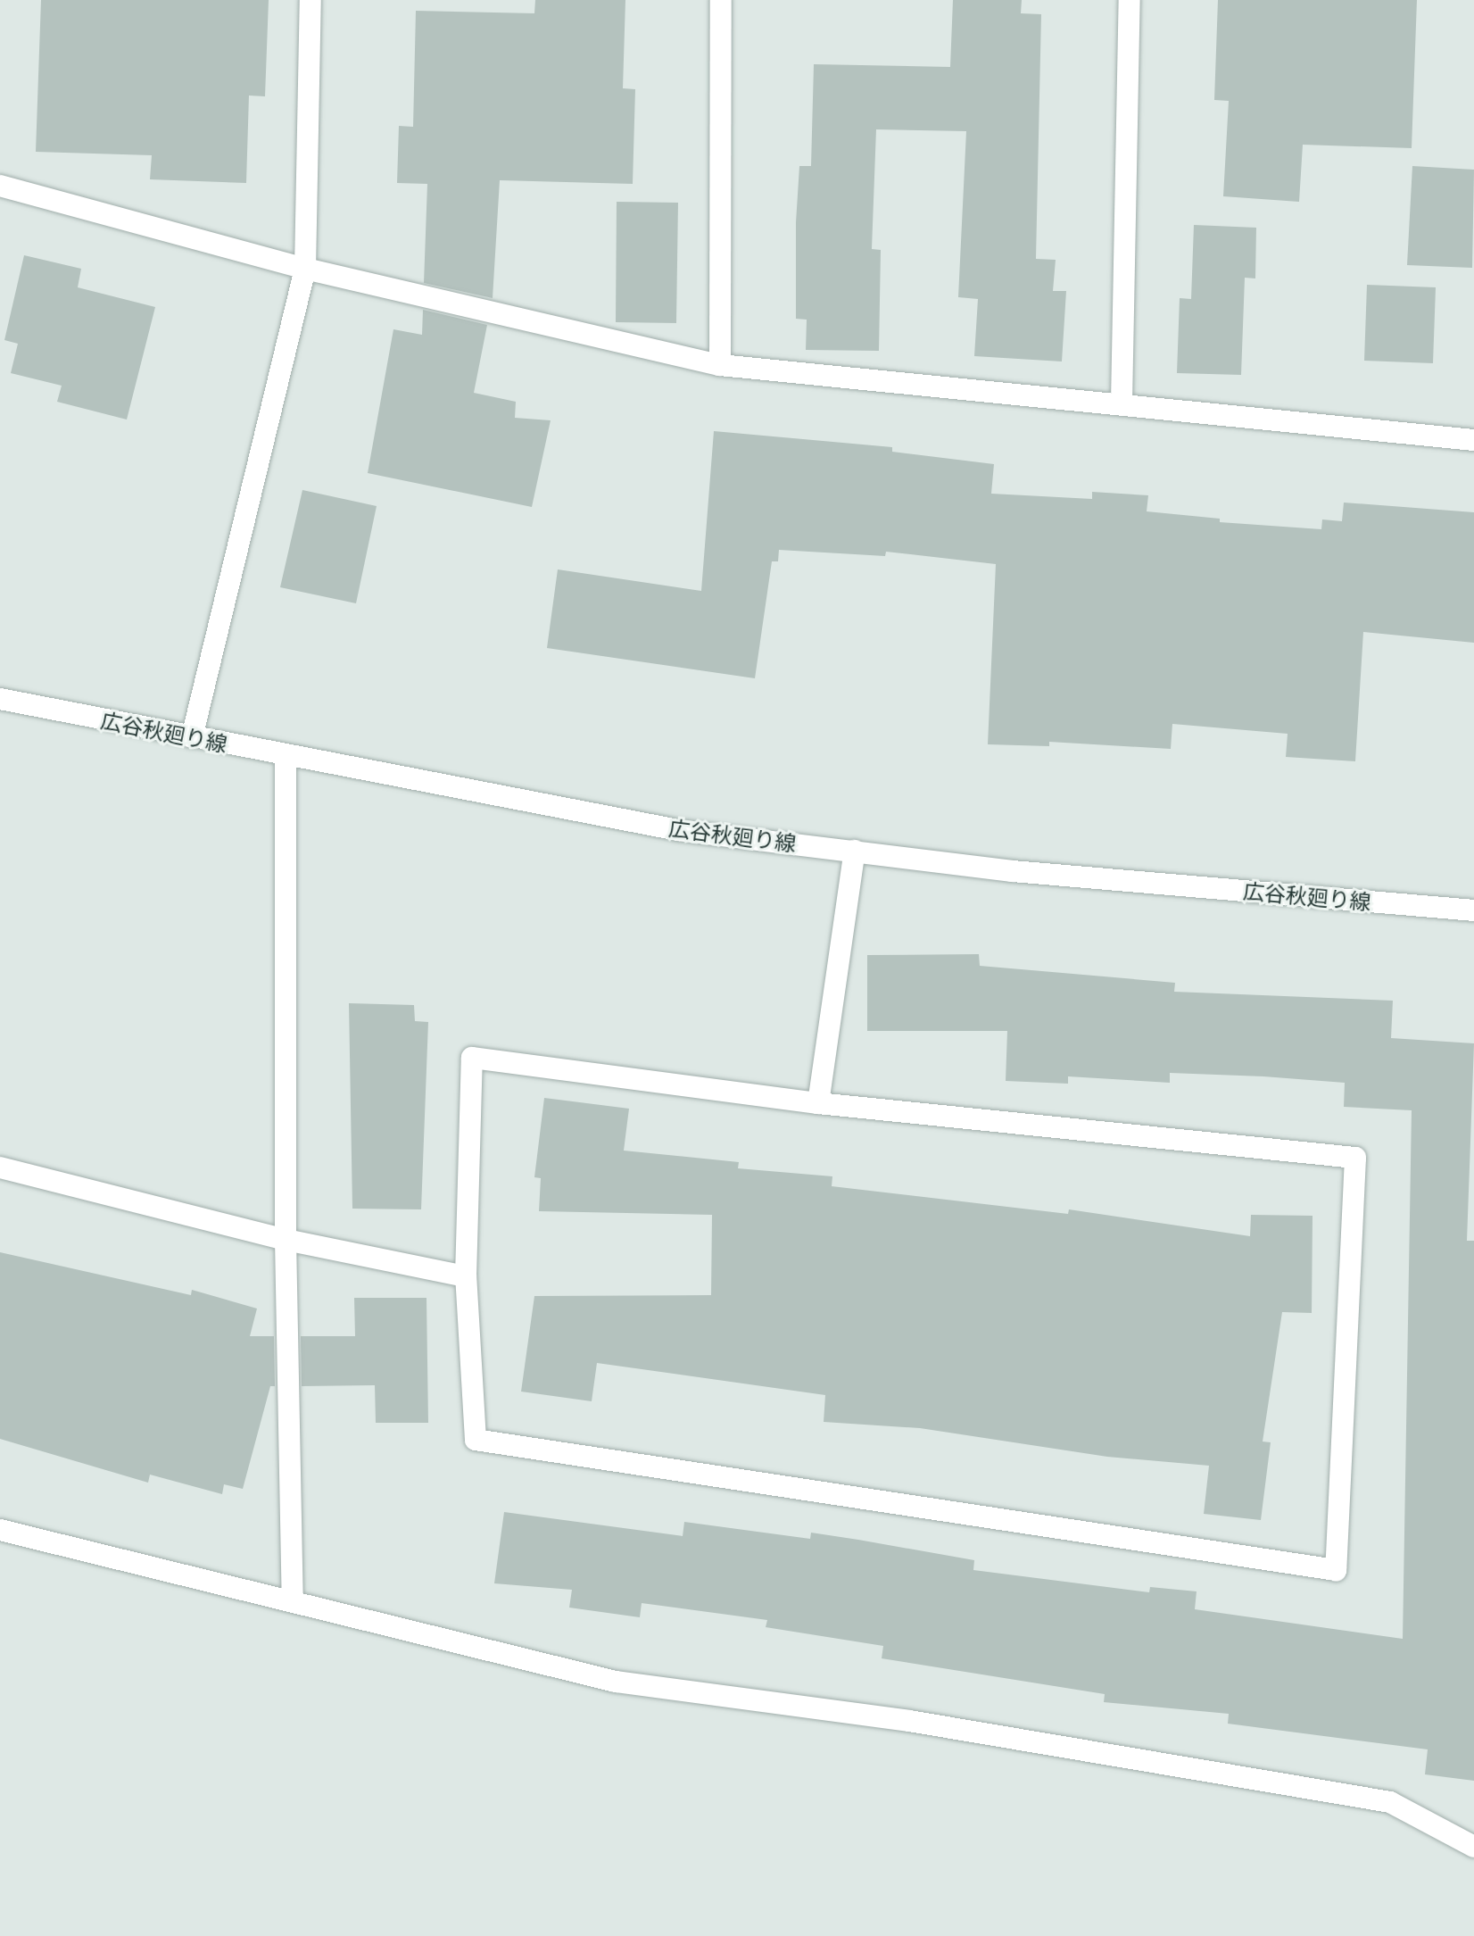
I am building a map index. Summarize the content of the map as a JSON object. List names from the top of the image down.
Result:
{
  "streets": {
    "street": ["広谷秋廻り線"]
  }
}
